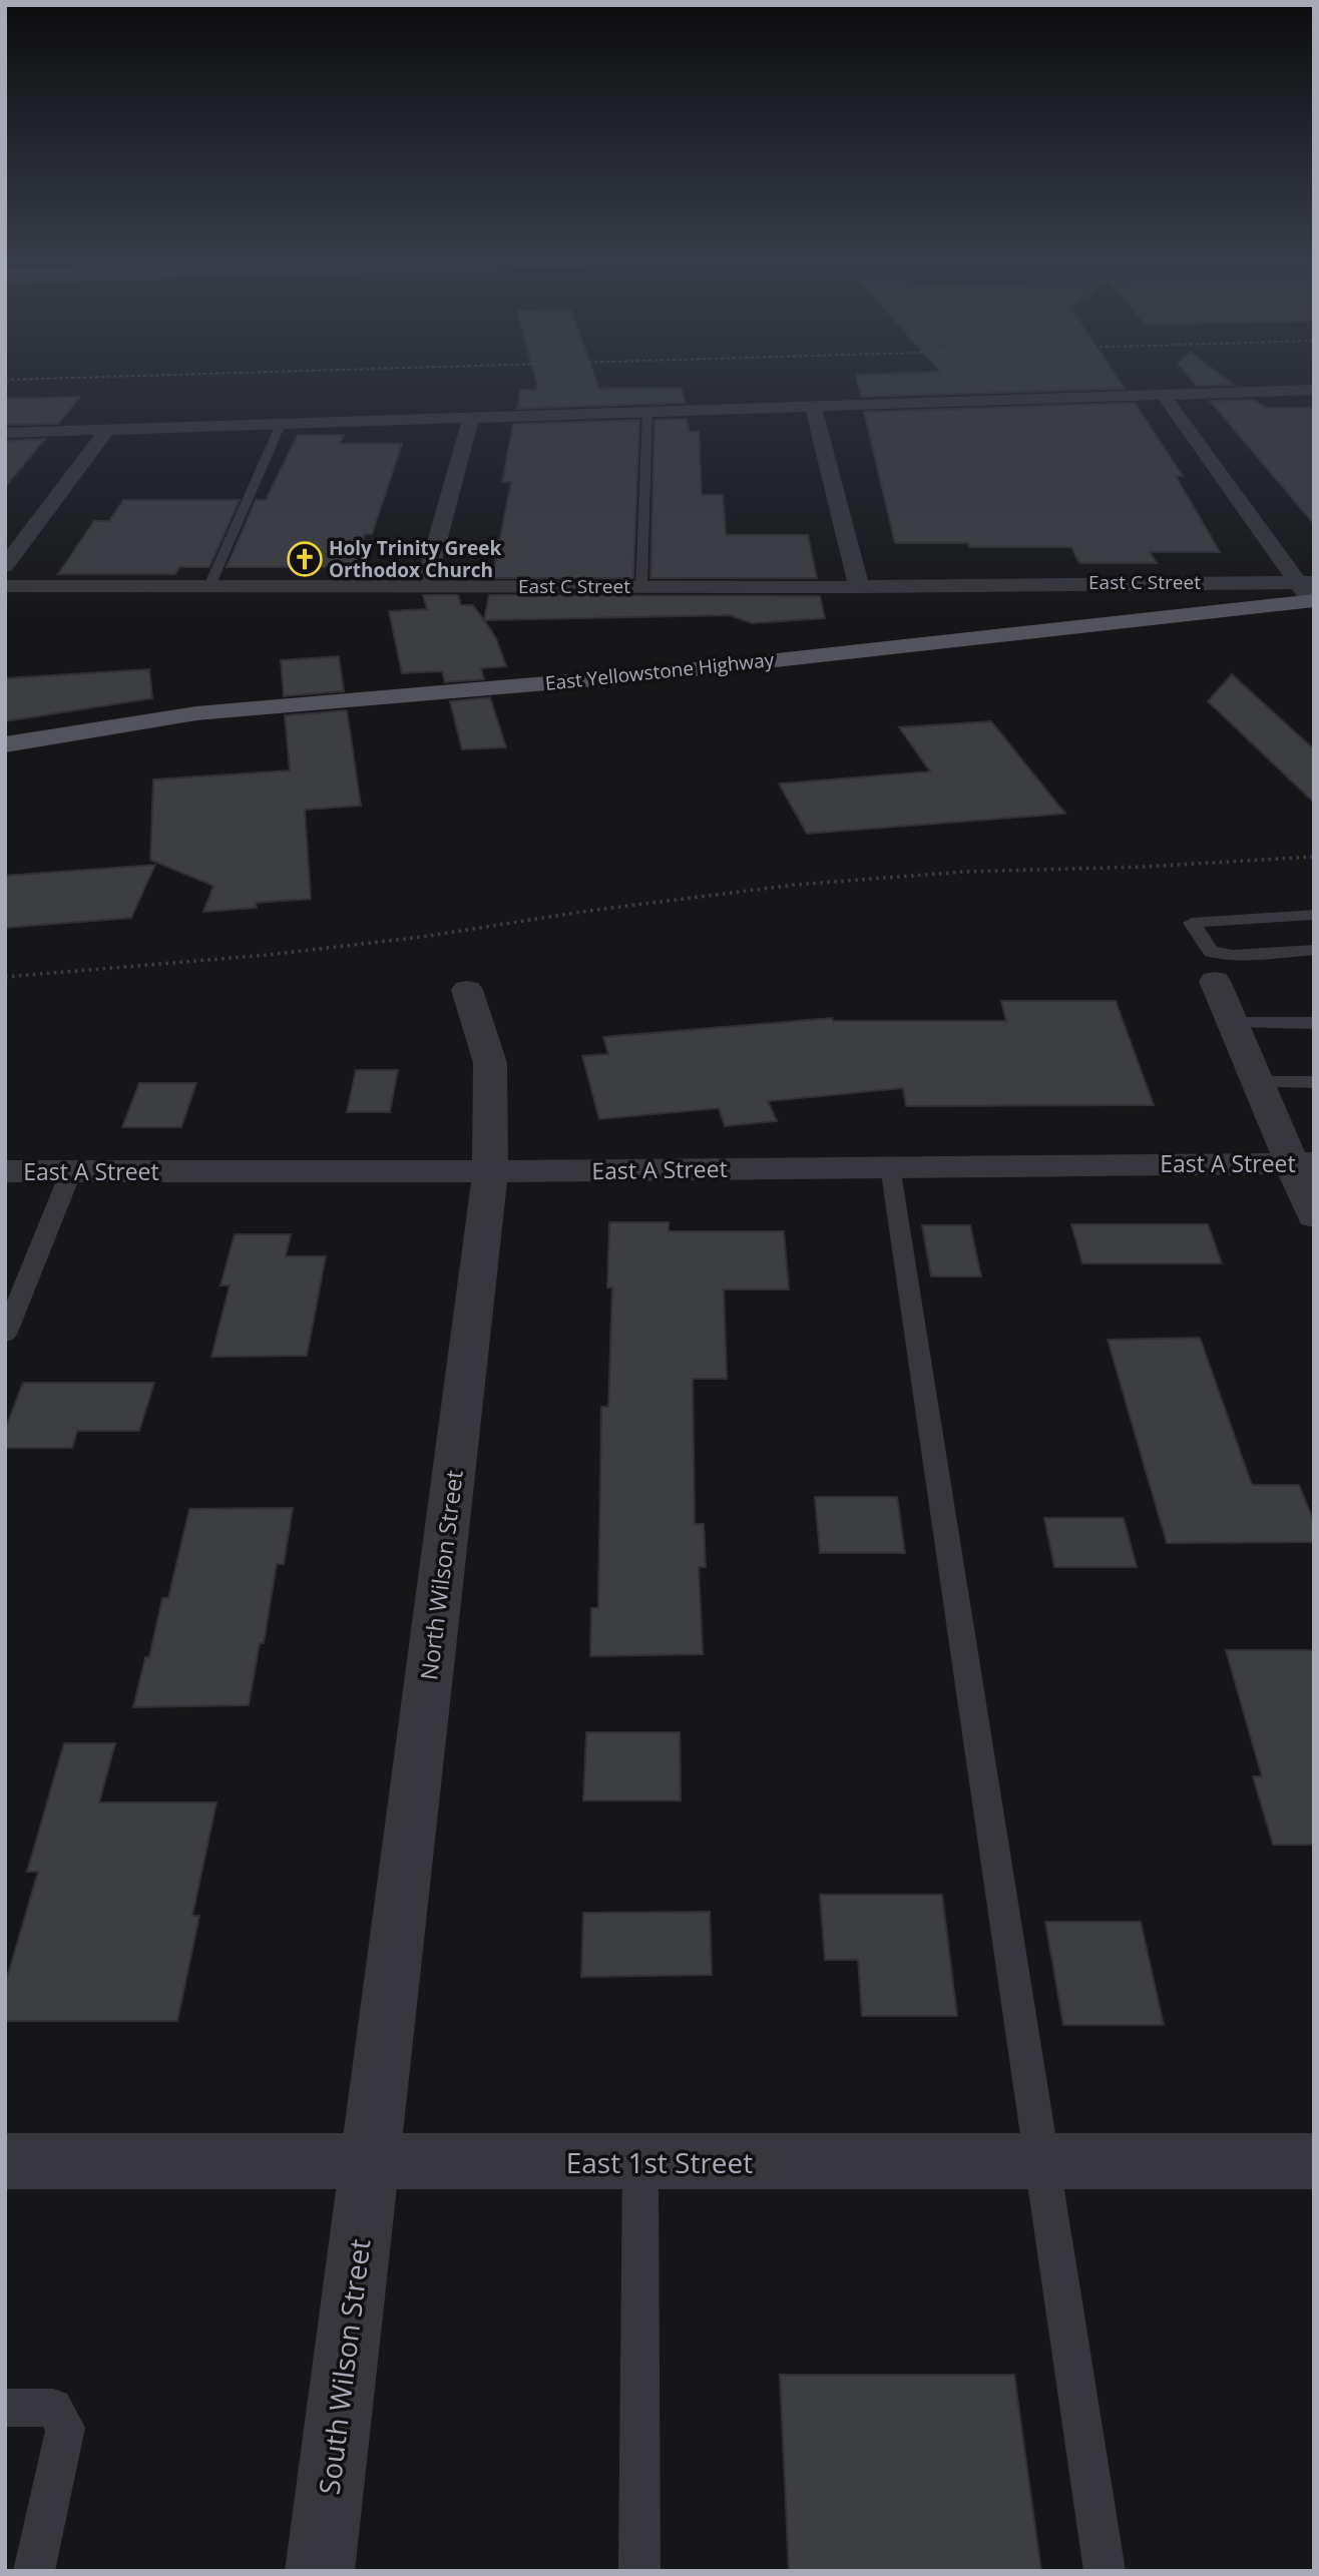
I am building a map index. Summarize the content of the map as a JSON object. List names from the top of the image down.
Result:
{
  "streets": {
    "main road": ["East Yellowstone Highway"],
    "street": [
      "East C Street",
      "East A Street",
      "North Wilson Street",
      "East 1st Street",
      "South Wilson Street"
    ]
  },
  "crossings": [
    ["East C Street", "East Yellowstone Highway"],
    ["East A Street", "North Wilson Street"],
    ["North Wilson Street", "East 1st Street"],
    ["North Wilson Street", "South Wilson Street"],
    ["East 1st Street", "South Wilson Street"]
  ],
  "places": {
    "church": ["Holy Trinity Greek Orthodox Church"]
  }
}
